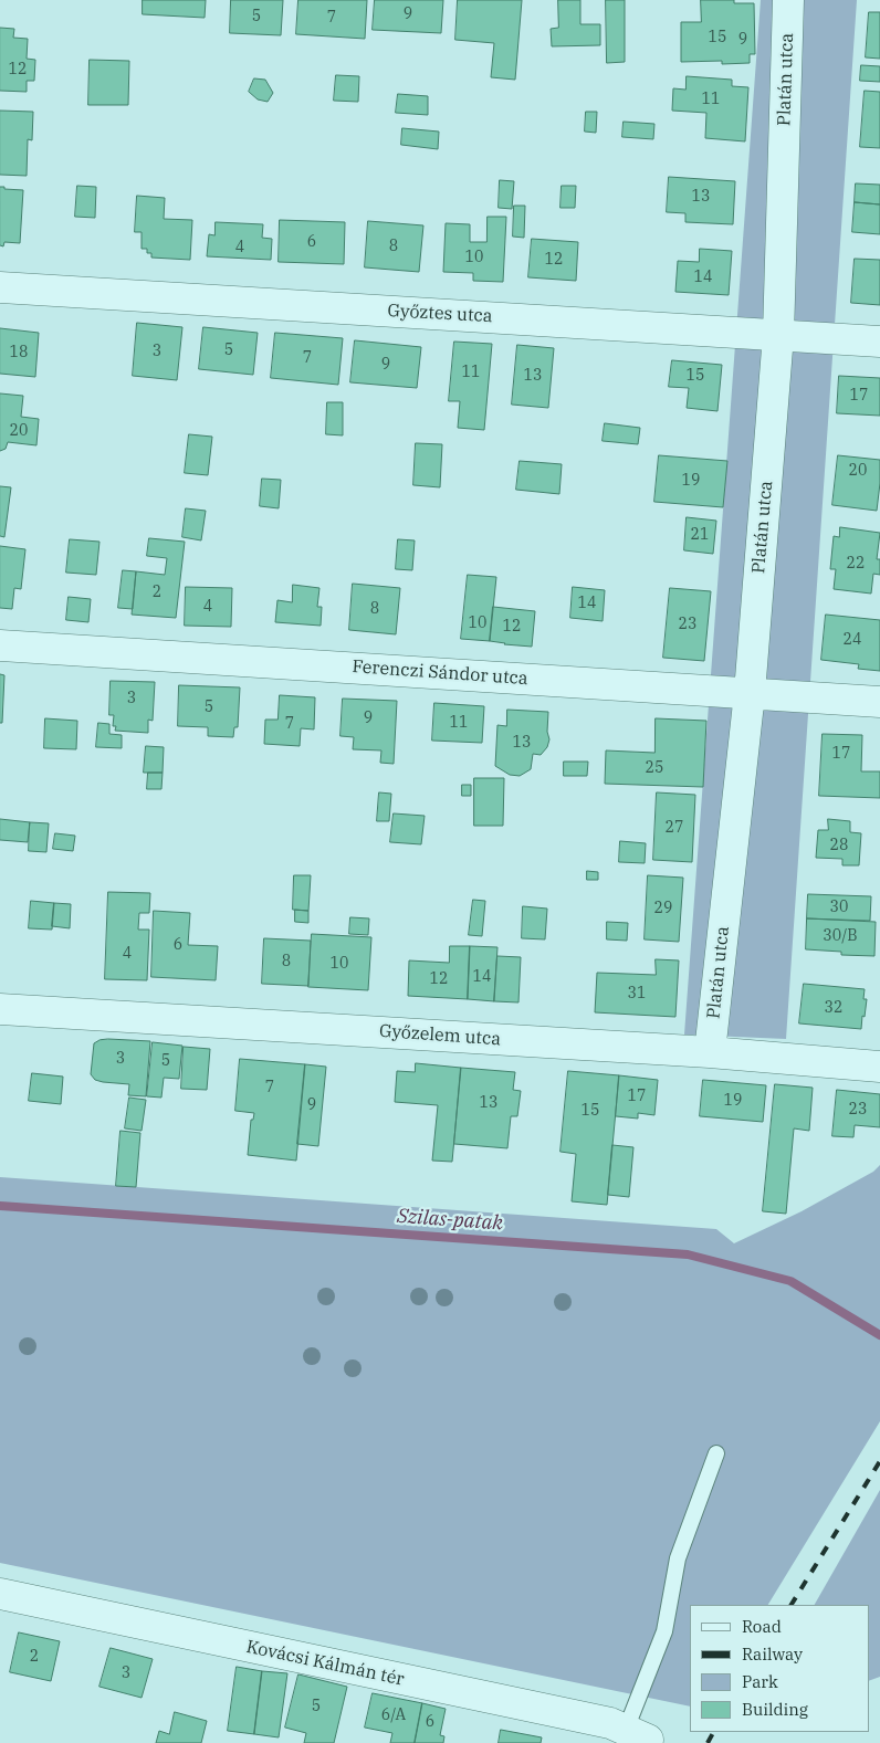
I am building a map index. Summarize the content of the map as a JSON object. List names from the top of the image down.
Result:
{
  "streets": {
    "street": [
      "Platán utca",
      "Győztes utca",
      "Ferenczi Sándor utca",
      "Győzelem utca",
      "Kovácsi Kálmán tér"
    ]
  },
  "crossings": [
    ["Platán utca", "Győztes utca"],
    ["Platán utca", "Ferenczi Sándor utca"],
    ["Platán utca", "Győzelem utca"]
  ],
  "water": ["Szilas-patak"],
  "house_numbers": [
    "9",
    "5",
    "7",
    "15",
    "9",
    "12",
    "11",
    "13",
    "6",
    "8",
    "4",
    "10",
    "12",
    "14",
    "5",
    "3",
    "18",
    "7",
    "9",
    "11",
    "13",
    "15",
    "17",
    "20",
    "20",
    "19",
    "21",
    "22",
    "2",
    "14",
    "4",
    "8",
    "10",
    "23",
    "12",
    "24",
    "3",
    "5",
    "9",
    "11",
    "7",
    "13",
    "17",
    "25",
    "27",
    "28",
    "30",
    "29",
    "30/B",
    "6",
    "4",
    "8",
    "10",
    "14",
    "12",
    "31",
    "32",
    "3",
    "5",
    "7",
    "17",
    "19",
    "13",
    "9",
    "23",
    "15",
    "2",
    "3",
    "5",
    "6/A",
    "6"
  ],
  "legend": [
    "Road",
    "Railway",
    "Park",
    "Building"
  ]
}
